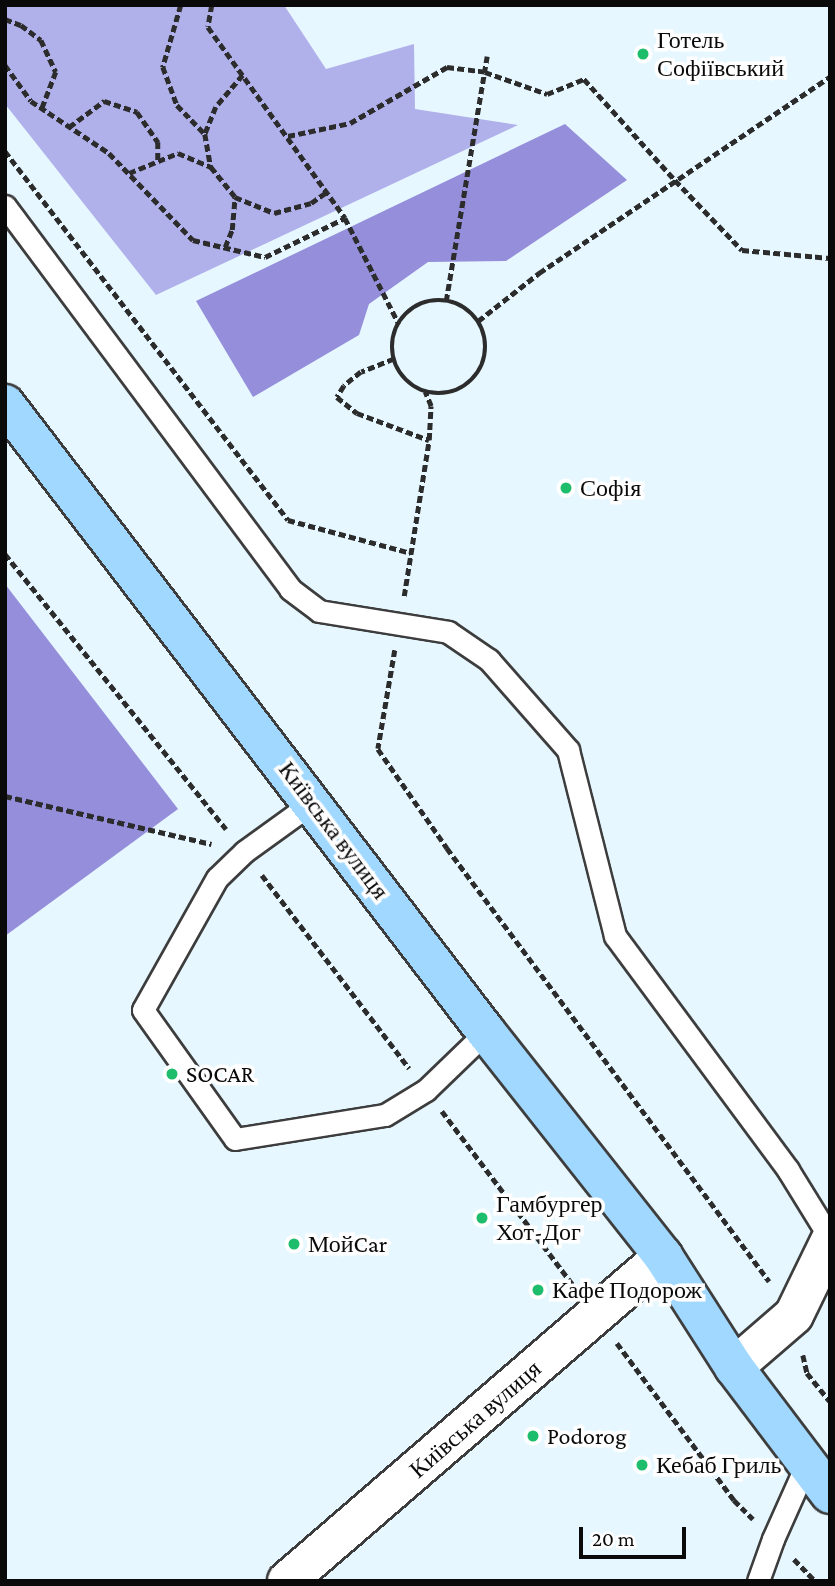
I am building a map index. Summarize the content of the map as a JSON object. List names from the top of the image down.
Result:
{
  "streets": {
    "main road": ["Київська вулиця"]
  },
  "places": [
    "Готель Софіївський",
    "Софія",
    "SOCAR",
    "Гамбургер Хот-Дог",
    "МойCar",
    "Кафе Подорож",
    "Podorog",
    "Кебаб Гриль"
  ],
  "scale_bar": "20 m"
}
